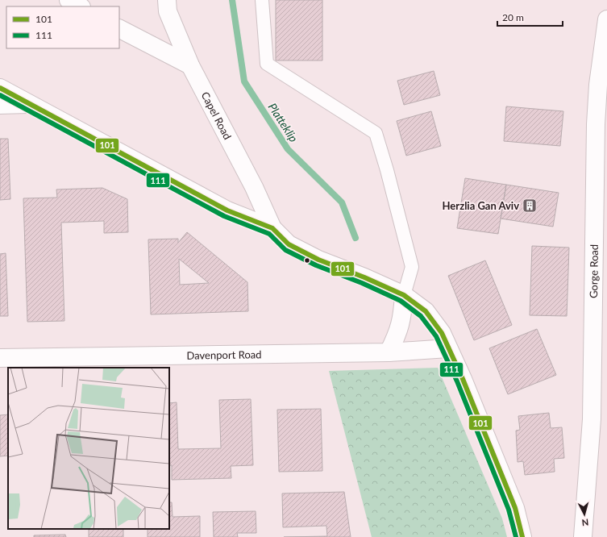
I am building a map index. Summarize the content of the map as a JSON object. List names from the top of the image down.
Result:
{
  "streets": {
    "street": ["Capel Road", "Gorge Road", "Davenport Road"]
  },
  "water": ["Platteklip"],
  "places": {
    "building": ["Herzlia Gan Aviv"]
  },
  "lines": ["transit line 101", "transit line 111"],
  "legend": ["101", "111"],
  "scale_bar": "20 m",
  "north": "bottom"
}
